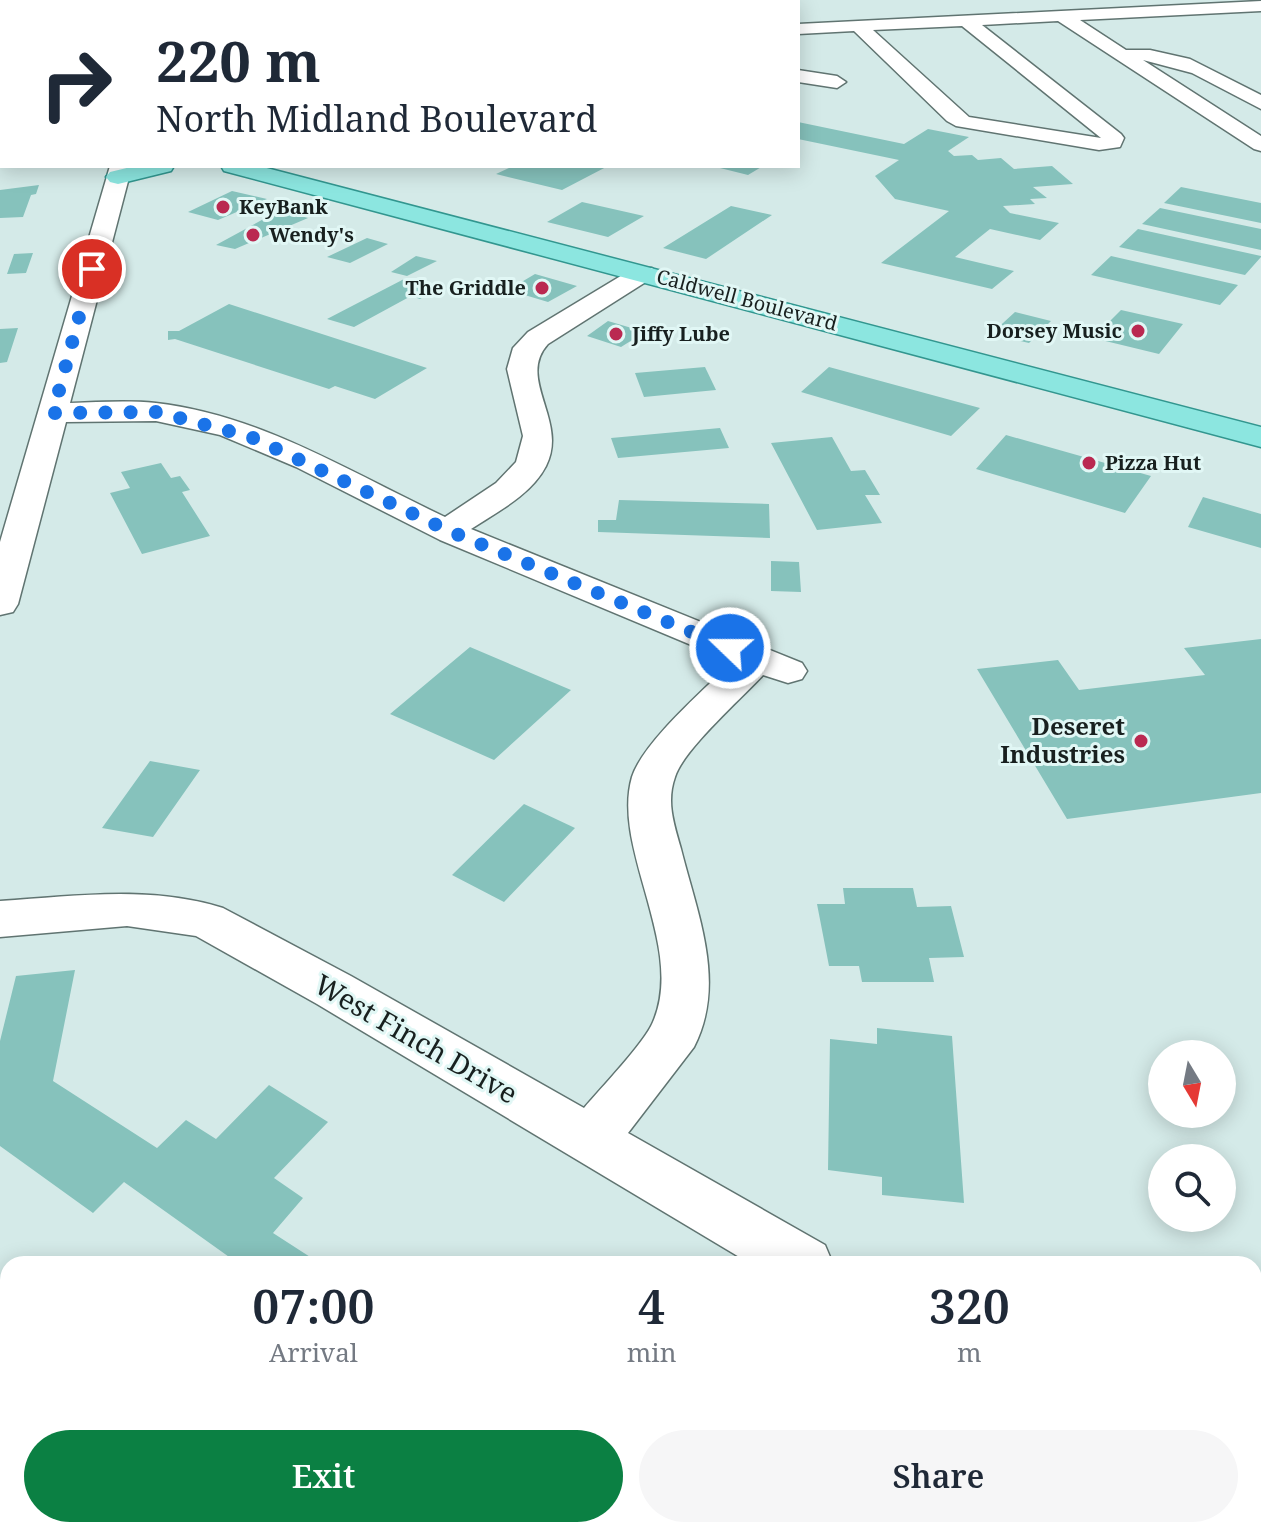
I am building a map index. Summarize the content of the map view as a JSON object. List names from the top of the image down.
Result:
{
  "streets": {
    "main road": ["Caldwell Boulevard"],
    "street": ["West Finch Drive"]
  },
  "places": [
    "KeyBank",
    "Wendy's",
    "The Griddle",
    "Dorsey Music",
    "Jiffy Lube",
    "Pizza Hut",
    "Deseret Industries"
  ],
  "north": "bottom",
  "page": {
    "turn": ["220 m", "North Midland Boulevard"],
    "eta": [
      "07:00",
      "Arrival",
      "4",
      "min",
      "320",
      "m"
    ],
    "buttons": ["Exit", "Share"]
  }
}
